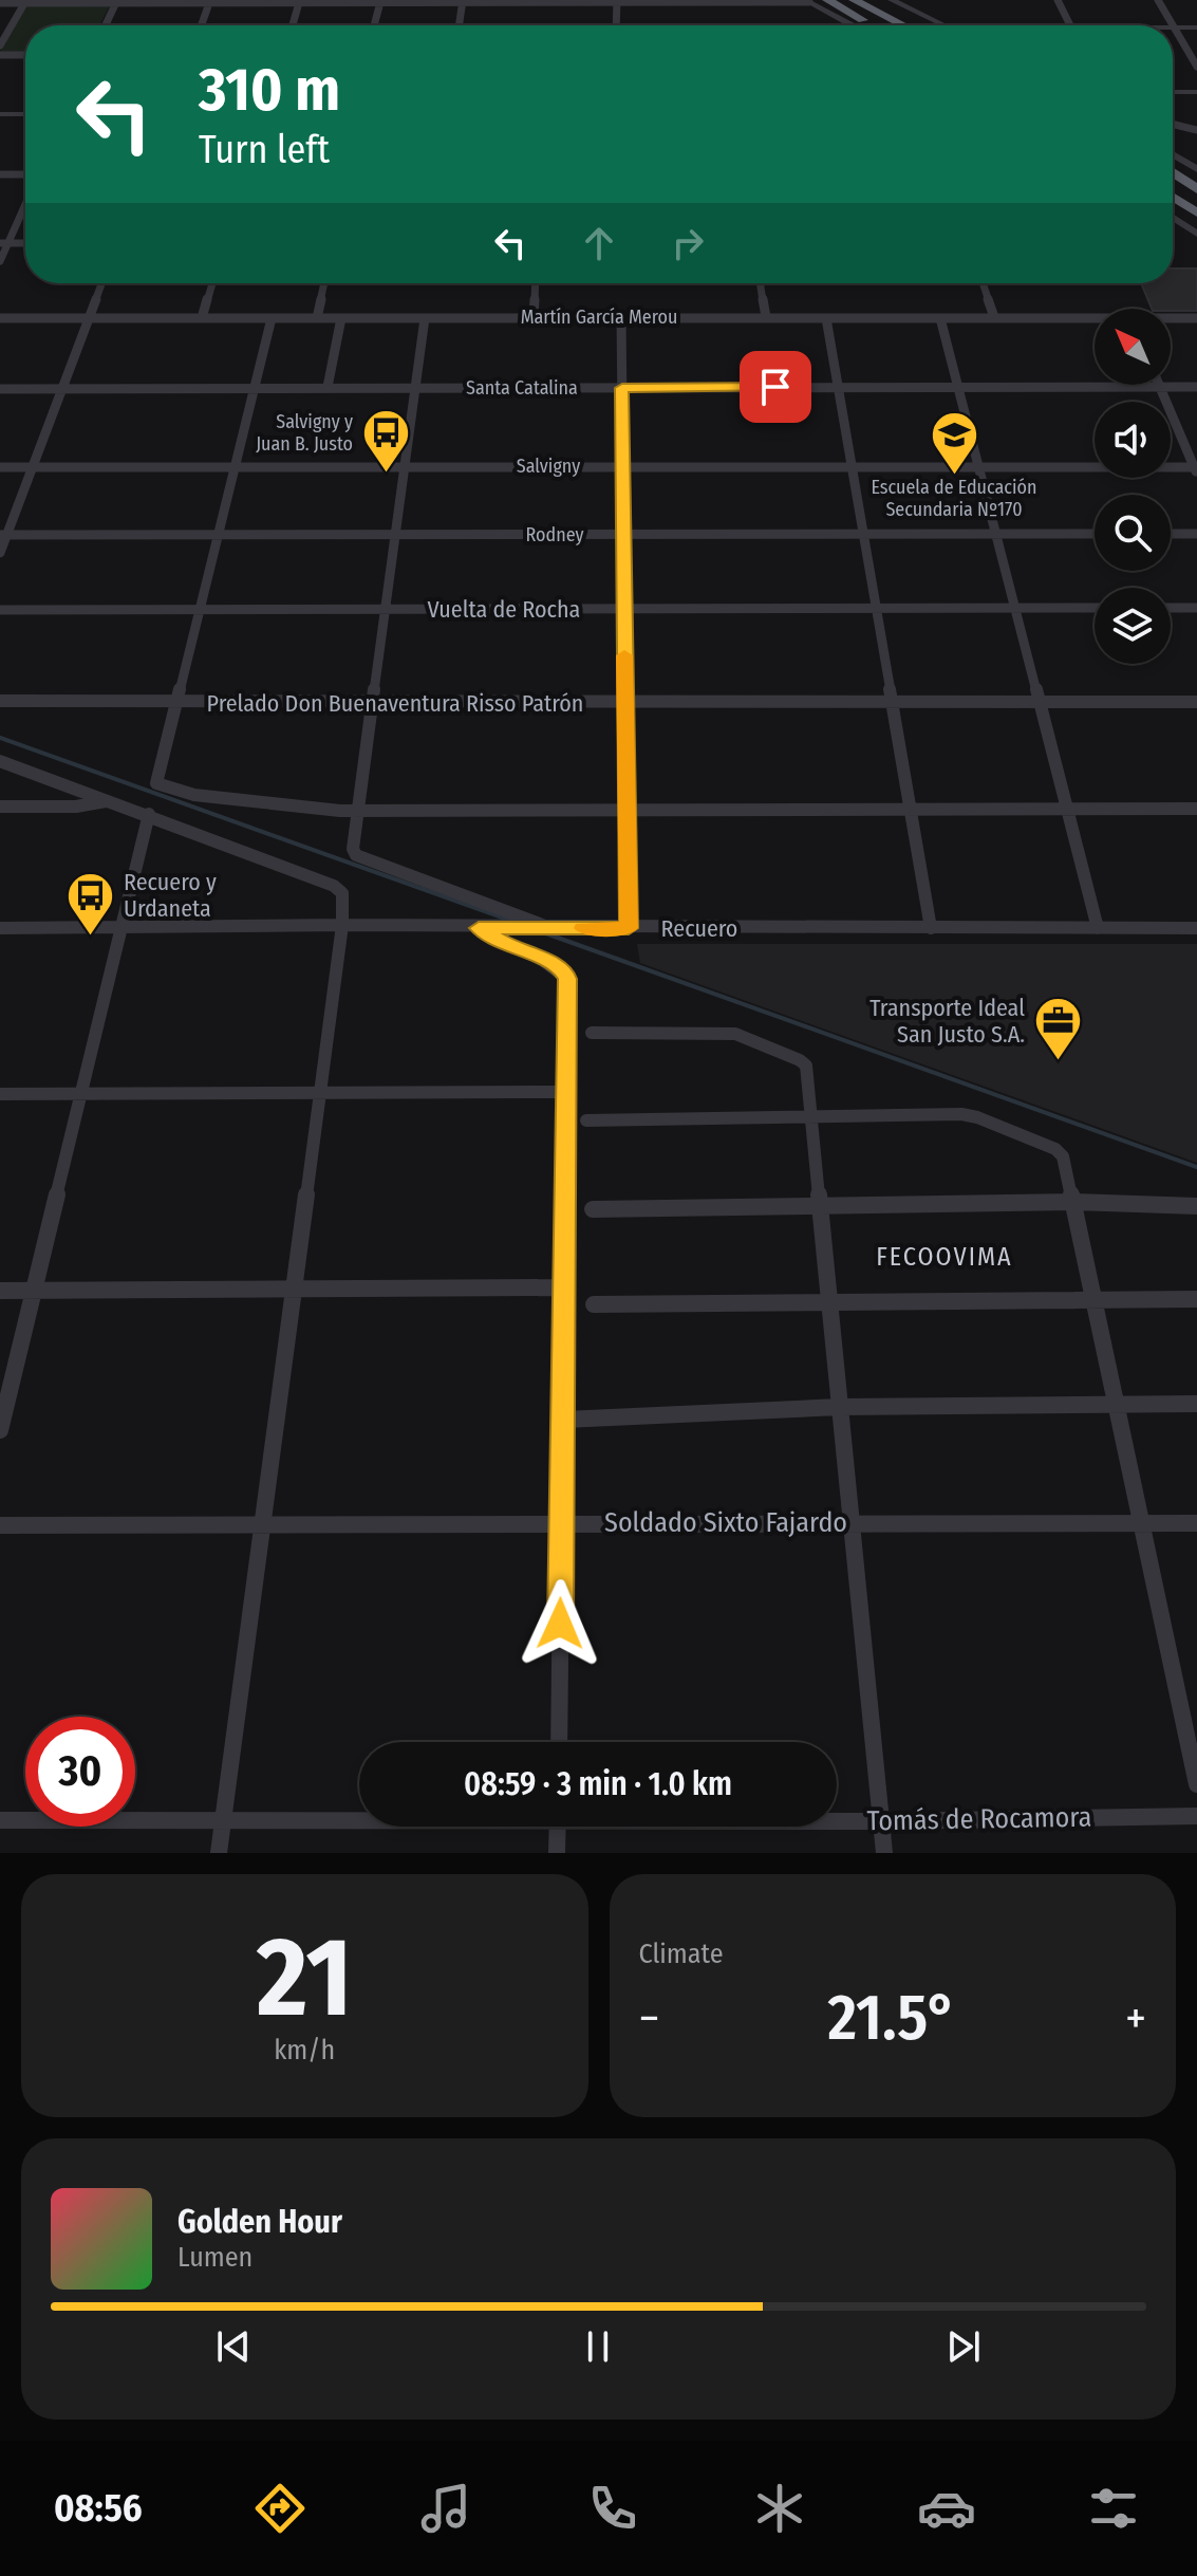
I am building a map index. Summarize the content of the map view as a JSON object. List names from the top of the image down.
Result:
{
  "streets": {
    "street": [
      "Martín García Merou",
      "Santa Catalina",
      "Salvigny",
      "Rodney",
      "Vuelta de Rocha",
      "Prelado Don Buenaventura Risso Patrón",
      "Recuero",
      "Soldado Sixto Fajardo",
      "Tomás de Rocamora"
    ]
  },
  "districts": ["FECOOVIMA"],
  "places": {
    "bus stop": ["Salvigny y Juan B. Justo", "Recuero y Urdaneta"],
    "school or university": ["Escuela de Educación Secundaria Nº170"],
    "office": ["Transporte Ideal San Justo S.A."]
  },
  "north": "top left",
  "page": {
    "turn": ["310 m", "Turn left"],
    "limit": "30",
    "trip": "08:59 · 3 min · 1.0 km",
    "tile": [
      ["21", "km/h"],
      "Climate"
    ],
    "heat": ["−", "21.5°", "+"],
    "song": ["Golden Hour", "Lumen"],
    "tabs": "08:56"
  }
}
